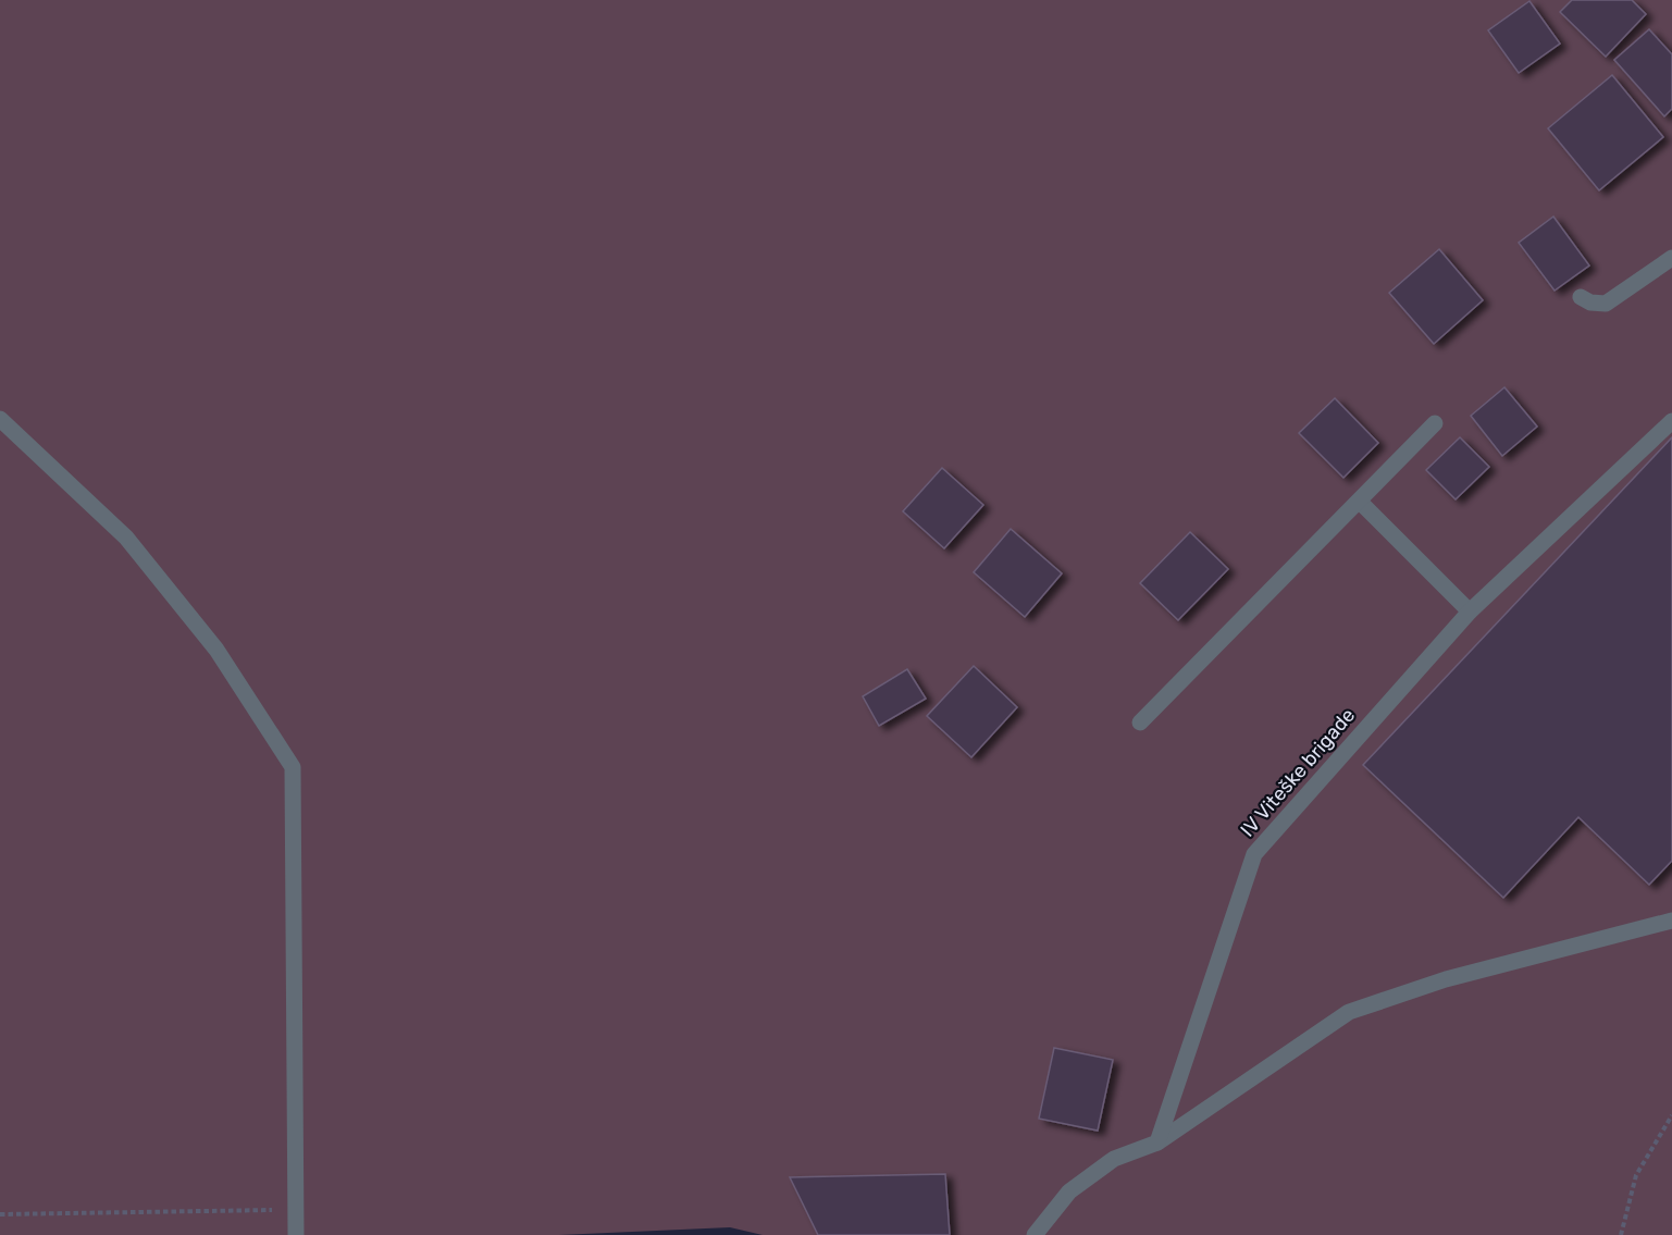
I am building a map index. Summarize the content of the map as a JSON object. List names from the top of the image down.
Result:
{
  "streets": {
    "street": ["IV Viteške brigade"]
  }
}
